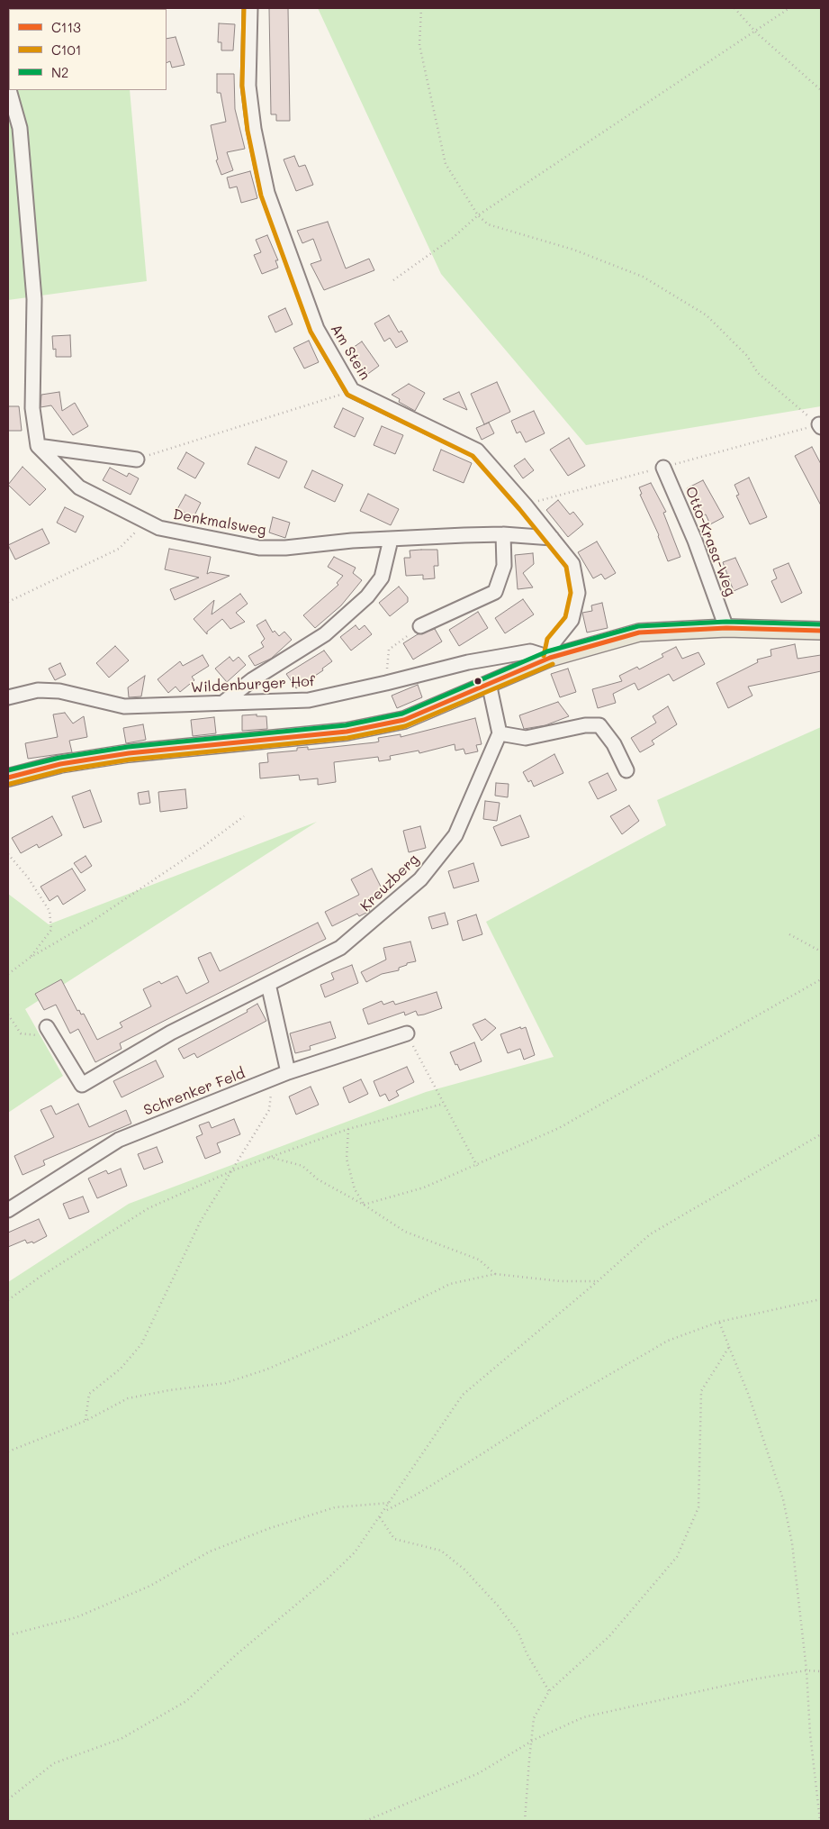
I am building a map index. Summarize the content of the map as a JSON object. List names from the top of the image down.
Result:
{
  "streets": {
    "street": [
      "Am Stein",
      "Denkmalsweg",
      "Otto-Krasa-Weg",
      "Wildenburger Hof",
      "Kreuzberg",
      "Schrenker Feld"
    ]
  },
  "crossings": [
    ["Am Stein", "Denkmalsweg"],
    ["Am Stein", "Wildenburger Hof"]
  ],
  "lines": ["transit line C101", "transit line N2", "transit line C113"],
  "legend": ["C113", "C101", "N2"]
}
